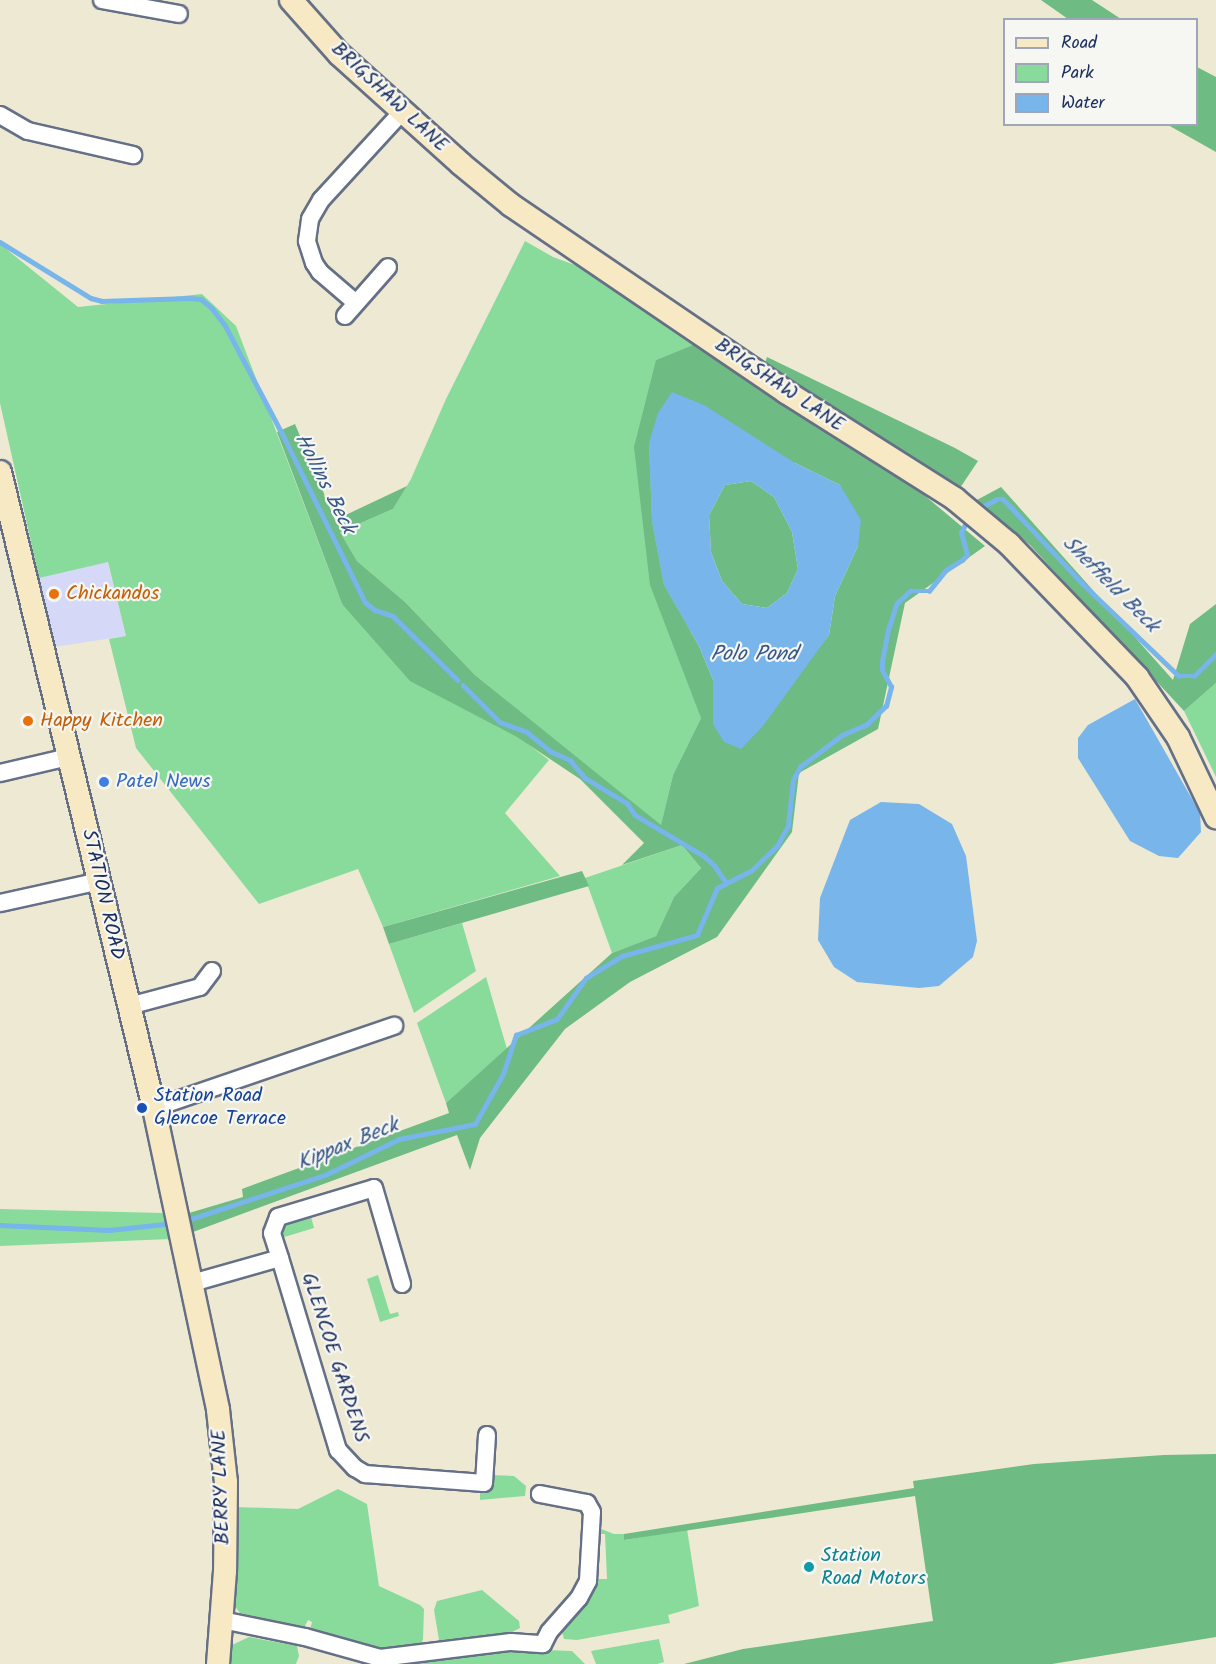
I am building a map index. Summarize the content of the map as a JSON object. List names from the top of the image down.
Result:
{
  "streets": {
    "street": [
      "BRIGSHAW LANE",
      "STATION ROAD",
      "GLENCOE GARDENS",
      "BERRY LANE"
    ]
  },
  "crossings": [
    ["STATION ROAD", "GLENCOE GARDENS"],
    ["STATION ROAD", "BERRY LANE"]
  ],
  "water": [
    "Hollins Beck",
    "Sheffield Beck",
    "Polo Pond",
    "Kippax Beck"
  ],
  "places": [
    "Chickandos",
    "Happy Kitchen",
    "Patel News",
    "Station Road Glencoe Terrace",
    "Station Road Motors"
  ],
  "legend": ["Road", "Park", "Water"]
}
